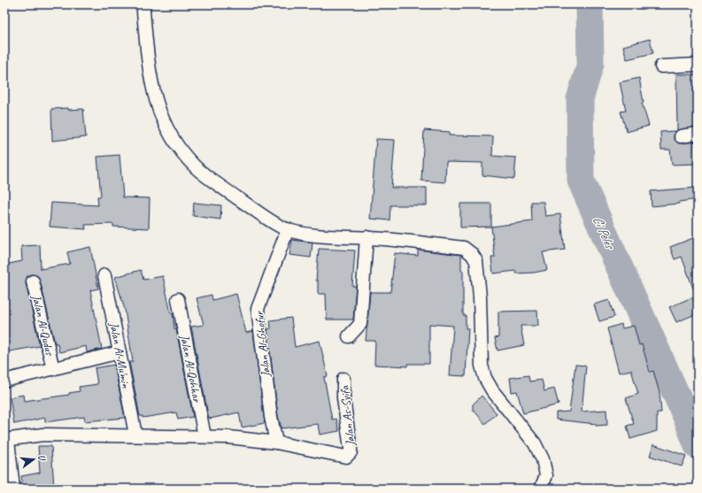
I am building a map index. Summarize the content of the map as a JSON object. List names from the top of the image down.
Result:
{
  "streets": {
    "street": [
      "Jalan Al-Qudus",
      "Jalan Al-Ghofur",
      "Jalan Al-Mu'min",
      "Jalan Al-Qohhar",
      "Jalan As-Syifa"
    ]
  },
  "crossings": [
    ["Jalan Al-Ghofur", "Jalan As-Syifa"]
  ],
  "water": ["Ci Peles"],
  "north": "right"
}
